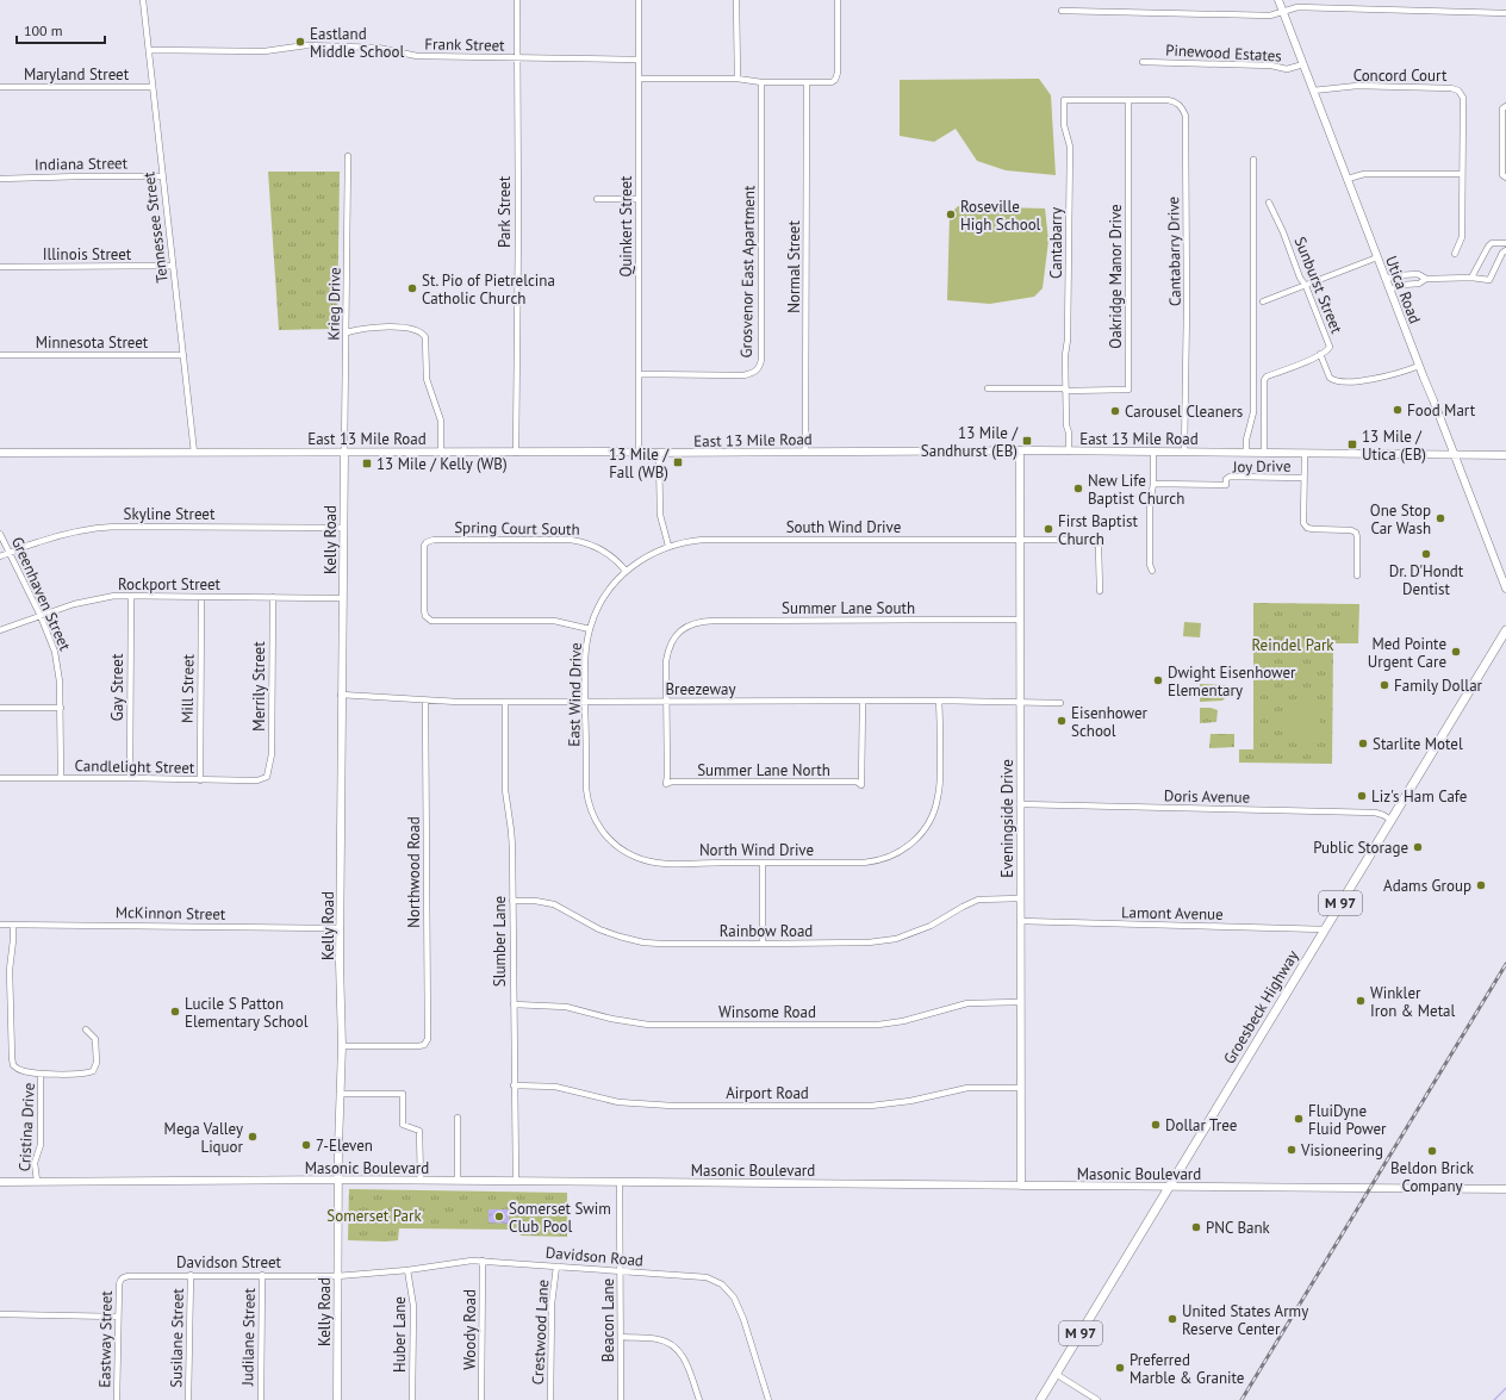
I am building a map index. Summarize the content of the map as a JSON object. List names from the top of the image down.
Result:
{
  "streets": {
    "main road": ["M 97", "Groesbeck Highway"],
    "street": [
      "Frank Street",
      "Pinewood Estates",
      "Maryland Street",
      "Concord Court",
      "Indiana Street",
      "Park Street",
      "Quinkert Street",
      "Tennessee Street",
      "Cantabarry",
      "Cantabarry Drive",
      "Illinois Street",
      "Normal Street",
      "Grosvenor East Apartment",
      "Oakridge Manor Drive",
      "Sunburst Street",
      "Utica Road",
      "Krieg Drive",
      "Minnesota Street",
      "East 13 Mile Road",
      "Joy Drive",
      "Skyline Street",
      "South Wind Drive",
      "Spring Court South",
      "Kelly Road",
      "Rockport Street",
      "Greenhaven Street",
      "Summer Lane South",
      "Merrily Street",
      "Gay Street",
      "Mill Street",
      "Breezeway",
      "East Wind Drive",
      "Candlelight Street",
      "Summer Lane North",
      "Doris Avenue",
      "Eveningside Drive",
      "North Wind Drive",
      "Northwood Road",
      "McKinnon Street",
      "Lamont Avenue",
      "Rainbow Road",
      "Slumber Lane",
      "Winsome Road",
      "Airport Road",
      "Cristina Drive",
      "Masonic Boulevard",
      "Davidson Road",
      "Davidson Street",
      "Beacon Lane",
      "Woody Road",
      "Crestwood Lane",
      "Huber Lane",
      "Judilane Street",
      "Susilane Street",
      "Eastway Street"
    ]
  },
  "crossings": [
    ["Frank Street", "Park Street"],
    ["Frank Street", "Quinkert Street"],
    ["Frank Street", "Tennessee Street"],
    ["Pinewood Estates", "Utica Road"],
    ["Maryland Street", "Tennessee Street"],
    ["Concord Court", "Utica Road"],
    ["Indiana Street", "Tennessee Street"],
    ["Park Street", "East 13 Mile Road"],
    ["Quinkert Street", "Grosvenor East Apartment"],
    ["Quinkert Street", "East 13 Mile Road"],
    ["Tennessee Street", "Illinois Street"],
    ["Tennessee Street", "Minnesota Street"],
    ["Tennessee Street", "East 13 Mile Road"],
    ["Cantabarry", "Cantabarry Drive"],
    ["Cantabarry", "Oakridge Manor Drive"],
    ["Cantabarry", "East 13 Mile Road"],
    ["Cantabarry Drive", "Oakridge Manor Drive"],
    ["Cantabarry Drive", "East 13 Mile Road"],
    ["Normal Street", "East 13 Mile Road"],
    ["Sunburst Street", "East 13 Mile Road"],
    ["Utica Road", "East 13 Mile Road"],
    ["Krieg Drive", "East 13 Mile Road"],
    ["Krieg Drive", "Kelly Road"],
    ["East 13 Mile Road", "Kelly Road"],
    ["East 13 Mile Road", "Eveningside Drive"],
    ["Skyline Street", "Kelly Road"],
    ["Skyline Street", "Greenhaven Street"],
    ["South Wind Drive", "East Wind Drive"],
    ["South Wind Drive", "Eveningside Drive"],
    ["Spring Court South", "East Wind Drive"],
    ["Kelly Road", "Rockport Street"],
    ["Kelly Road", "Breezeway"],
    ["Kelly Road", "Northwood Road"],
    ["Kelly Road", "McKinnon Street"],
    ["Kelly Road", "Masonic Boulevard"],
    ["Kelly Road", "Davidson Road"],
    ["Kelly Road", "Davidson Street"],
    ["Rockport Street", "Greenhaven Street"],
    ["Rockport Street", "Merrily Street"],
    ["Rockport Street", "Gay Street"],
    ["Rockport Street", "Mill Street"],
    ["Greenhaven Street", "Candlelight Street"],
    ["Summer Lane South", "Breezeway"],
    ["Summer Lane South", "Summer Lane North"],
    ["Summer Lane South", "Eveningside Drive"],
    ["Merrily Street", "Candlelight Street"],
    ["Gay Street", "Candlelight Street"],
    ["Mill Street", "Candlelight Street"],
    ["Breezeway", "East Wind Drive"],
    ["Breezeway", "Summer Lane North"],
    ["Breezeway", "Eveningside Drive"],
    ["Breezeway", "North Wind Drive"],
    ["Breezeway", "Northwood Road"],
    ["Breezeway", "Slumber Lane"],
    ["East Wind Drive", "North Wind Drive"],
    ["Doris Avenue", "Eveningside Drive"],
    ["Doris Avenue", "Groesbeck Highway"],
    ["Eveningside Drive", "Lamont Avenue"],
    ["Eveningside Drive", "Rainbow Road"],
    ["Eveningside Drive", "Winsome Road"],
    ["Eveningside Drive", "Airport Road"],
    ["Eveningside Drive", "Masonic Boulevard"],
    ["McKinnon Street", "Cristina Drive"],
    ["Lamont Avenue", "Groesbeck Highway"],
    ["Rainbow Road", "Slumber Lane"],
    ["Slumber Lane", "Winsome Road"],
    ["Slumber Lane", "Airport Road"],
    ["Slumber Lane", "Masonic Boulevard"],
    ["Groesbeck Highway", "Masonic Boulevard"],
    ["Cristina Drive", "Masonic Boulevard"],
    ["Masonic Boulevard", "Beacon Lane"],
    ["Davidson Road", "Davidson Street"],
    ["Davidson Road", "Beacon Lane"],
    ["Davidson Road", "Woody Road"],
    ["Davidson Road", "Crestwood Lane"],
    ["Davidson Road", "Huber Lane"],
    ["Davidson Street", "Judilane Street"],
    ["Davidson Street", "Susilane Street"],
    ["Davidson Street", "Eastway Street"]
  ],
  "parks": ["Reindel Park", "Somerset Park"],
  "places": {
    "other": [
      "Eastland Middle School",
      "Roseville High School",
      "St. Pio of Pietrelcina Catholic Church",
      "Food Mart",
      "Carousel Cleaners",
      "New Life Baptist Church",
      "One Stop Car Wash",
      "First Baptist Church",
      "Dr. D'Hondt Dentist",
      "Med Pointe Urgent Care",
      "Dwight Eisenhower Elementary",
      "Family Dollar",
      "Eisenhower School",
      "Starlite Motel",
      "Liz's Ham Cafe",
      "Public Storage",
      "Adams Group",
      "Winkler Iron & Metal",
      "Lucile S Patton Elementary School",
      "FluiDyne Fluid Power",
      "Dollar Tree",
      "Mega Valley Liquor",
      "7-Eleven",
      "Visioneering",
      "Beldon Brick Company",
      "Somerset Swim Club Pool",
      "PNC Bank",
      "United States Army Reserve Center",
      "Preferred Marble & Granite"
    ],
    "transit": [
      "13 Mile / Sandhurst (EB)",
      "13 Mile / Utica (EB)",
      "13 Mile / Fall (WB)",
      "13 Mile / Kelly (WB)"
    ]
  },
  "scale_bar": "100 m"
}
